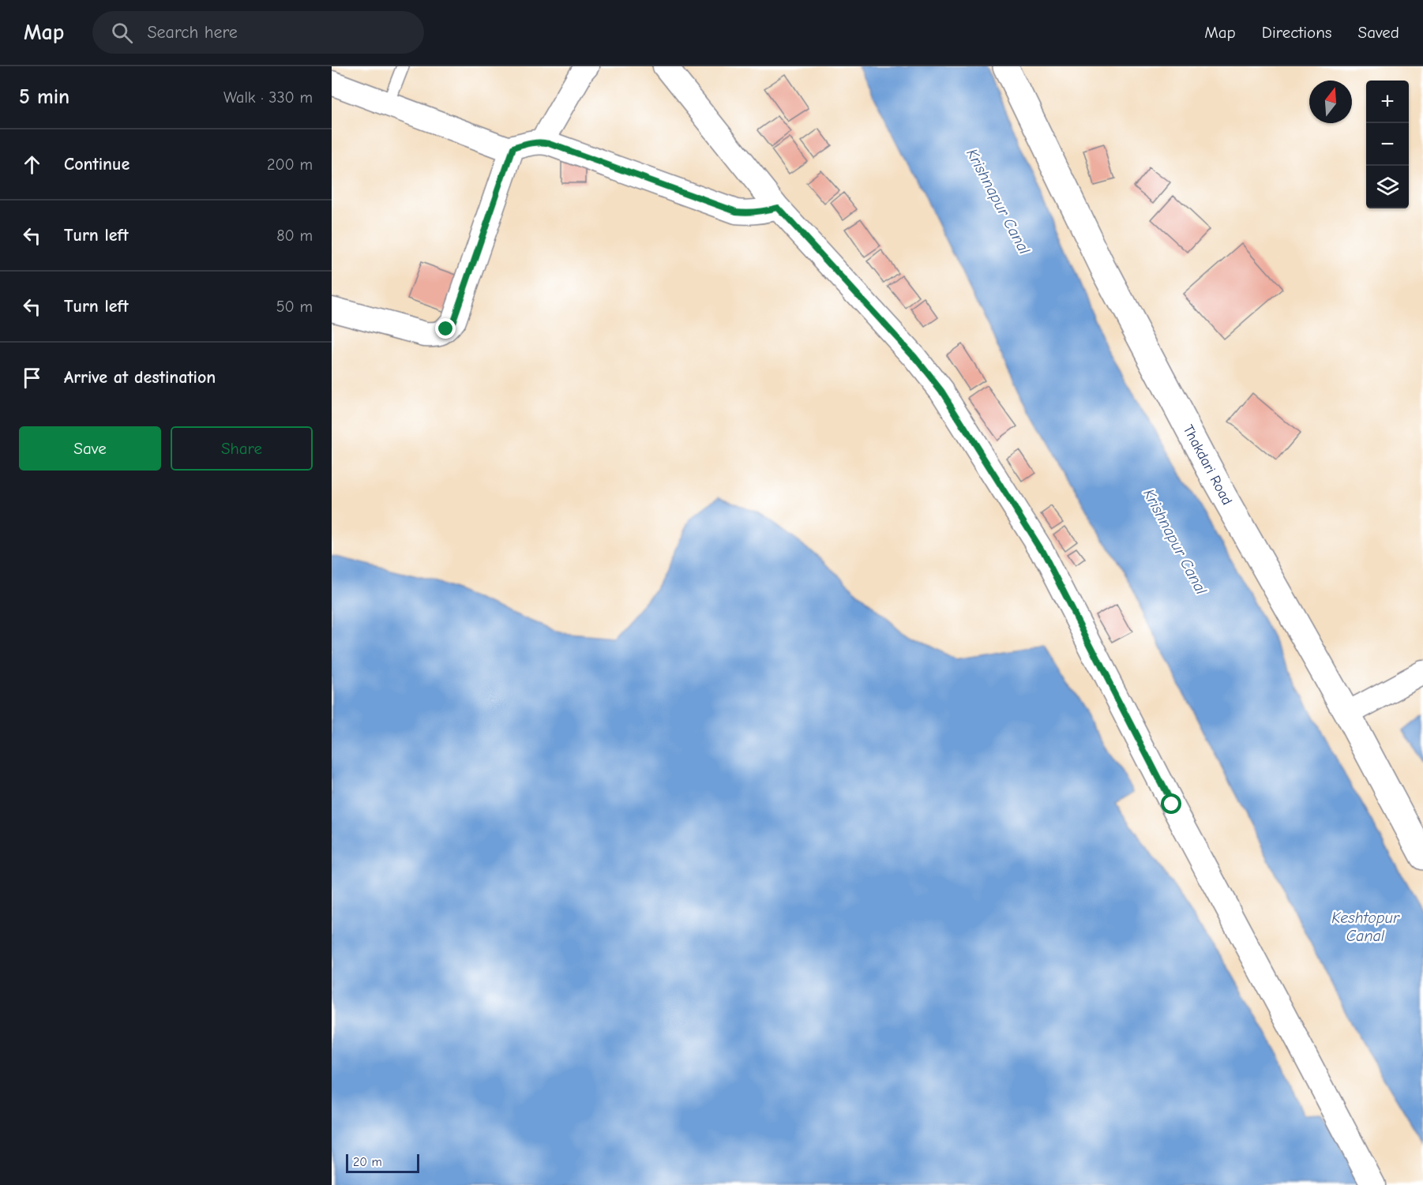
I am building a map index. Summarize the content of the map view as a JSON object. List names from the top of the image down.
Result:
{
  "streets": {
    "street": ["Thakdari Road"]
  },
  "water": ["Krishnapur Canal", "Keshtopur Canal"],
  "scale_bar": "20 m",
  "north": "top",
  "page": {
    "header": "Map",
    "search": "Search here",
    "nav": ["Map", "Directions", "Saved"],
    "heading": ["5 min", "Walk · 330 m"],
    "map_buttons": ["+", "−"],
    "list": [
      ["Continue", "200 m"],
      ["Turn left", "80 m"],
      ["Turn left", "50 m"],
      "Arrive at destination"
    ],
    "buttons": ["Save", "Share"],
    "scale": "20 m"
  }
}
